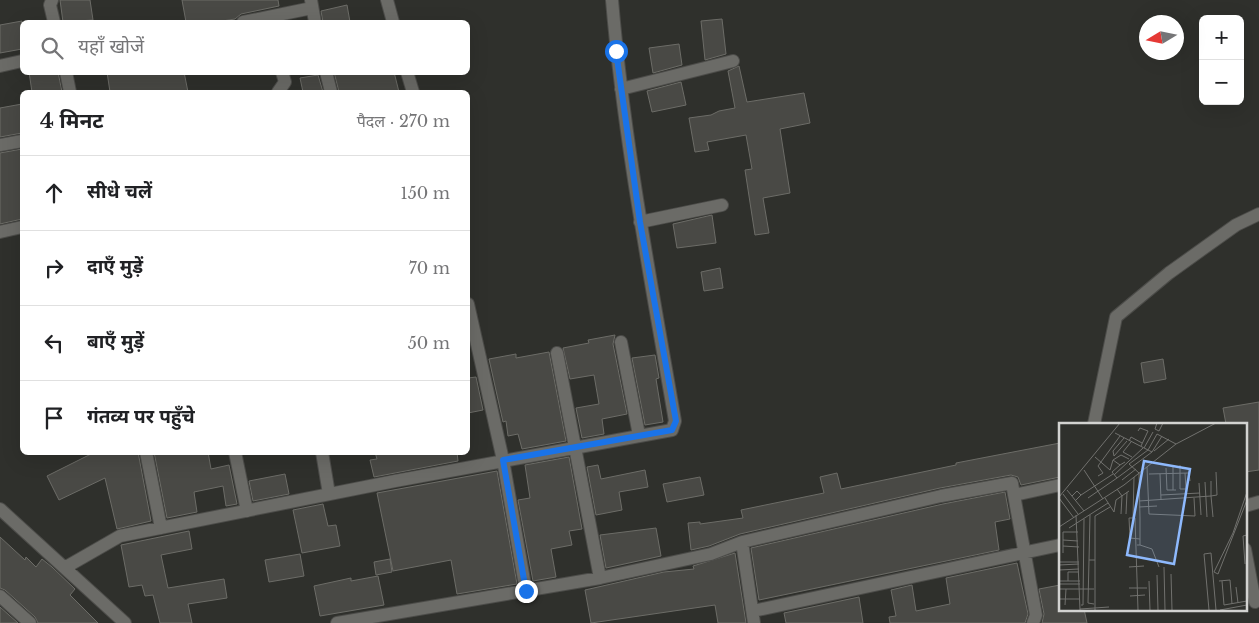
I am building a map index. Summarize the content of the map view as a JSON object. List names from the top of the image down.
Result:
{
  "north": "left",
  "page": {
    "map_buttons": ["+", "−"],
    "search": "यहाँ खोजें",
    "heading": ["4 मिनट", "पैदल · 270 m"],
    "list": [
      ["सीधे चलें", "150 m"],
      ["दाएँ मुड़ें", "70 m"],
      ["बाएँ मुड़ें", "50 m"],
      "गंतव्य पर पहुँचे"
    ]
  }
}
